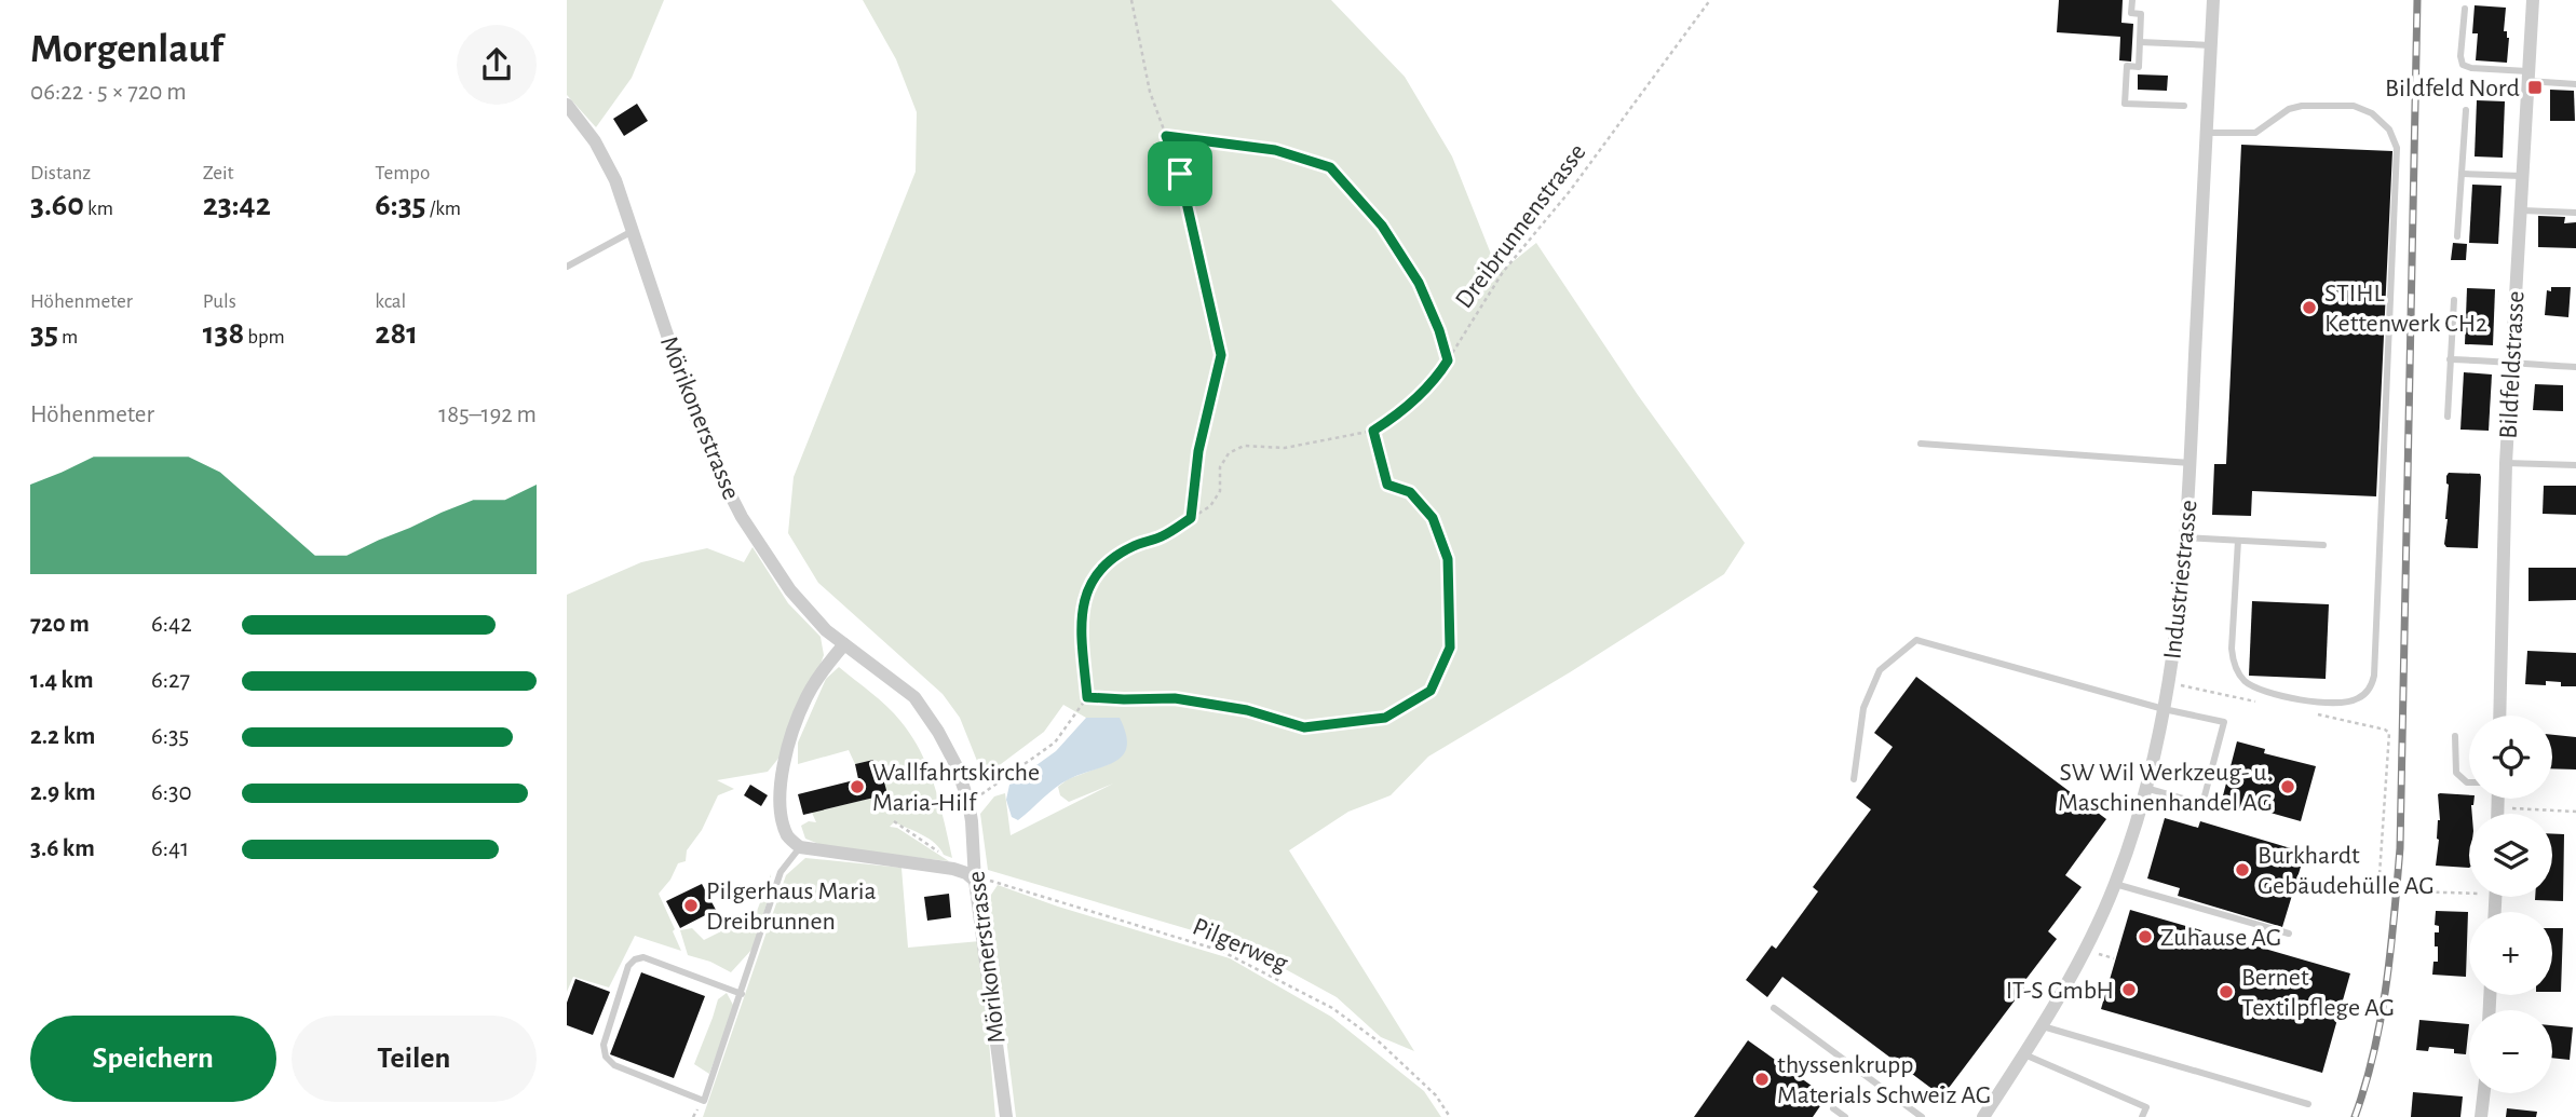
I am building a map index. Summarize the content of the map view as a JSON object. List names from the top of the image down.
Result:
{
  "streets": {
    "street": ["Bildfeldstrasse", "Mörikonerstrasse", "Industriestrasse"],
    "path": ["Dreibrunnenstrasse", "Pilgerweg"]
  },
  "crossings": [
    ["Mörikonerstrasse", "Pilgerweg"]
  ],
  "places": {
    "transit": ["Bildfeld Nord"],
    "other": [
      "STIHL Kettenwerk CH2",
      "Wallfahrtskirche Maria-Hilf",
      "SW Wil Werkzeug- u. Maschinenhandel AG",
      "Burkhardt Gebäudehülle AG",
      "Pilgerhaus Maria Dreibrunnen",
      "Zuhause AG",
      "IT-S GmbH",
      "Bernet Textilpflege AG",
      "thyssenkrupp Materials Schweiz AG"
    ]
  },
  "page": {
    "heading": ["Morgenlauf", "06:22 · 5 × 720 m"],
    "stats": [
      ["Distanz", "3.60 km"],
      ["Zeit", "23:42"],
      ["Tempo", "6:35 /km"],
      ["Höhenmeter", "35 m"],
      ["Puls", "138 bpm"],
      ["kcal", "281"]
    ],
    "chart": ["Höhenmeter", "185–192 m"],
    "list": [
      {
        "name": "720 m",
        "note": "6:42"
      },
      {
        "name": "1.4 km",
        "note": "6:27"
      },
      {
        "name": "2.2 km",
        "note": "6:35"
      },
      {
        "name": "2.9 km",
        "note": "6:30"
      },
      {
        "name": "3.6 km",
        "note": "6:41"
      }
    ],
    "map_buttons": ["+", "−"],
    "buttons": ["Speichern", "Teilen"]
  }
}
